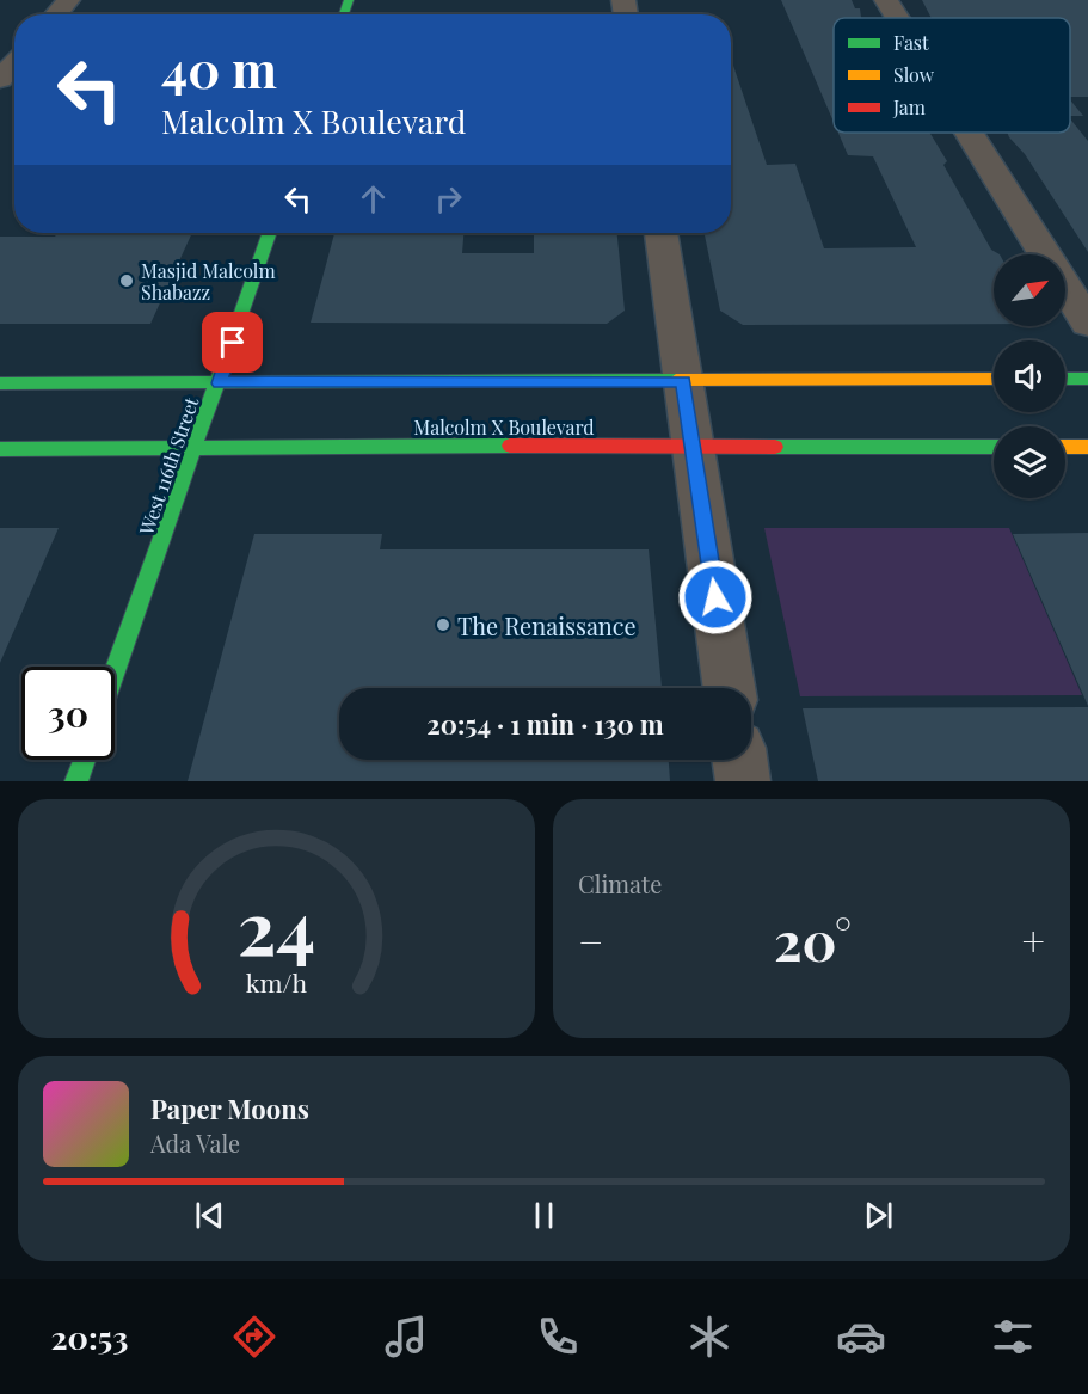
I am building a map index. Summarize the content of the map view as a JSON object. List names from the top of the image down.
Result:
{
  "streets": {
    "main road": ["Malcolm X Boulevard", "West 116th Street"]
  },
  "crossings": [
    ["Malcolm X Boulevard", "West 116th Street"]
  ],
  "places": ["Masjid Malcolm Shabazz", "The Renaissance"],
  "legend": ["Fast", "Slow", "Jam"],
  "north": "top right",
  "page": {
    "turn": ["40 m", "Malcolm X Boulevard"],
    "limit": "30",
    "trip": "20:54 · 1 min · 130 m",
    "tile": "Climate",
    "heat": ["−", "20°", "+"],
    "song": ["Paper Moons", "Ada Vale"],
    "tabs": "20:53",
    "gauge": ["24", "km/h"]
  }
}
